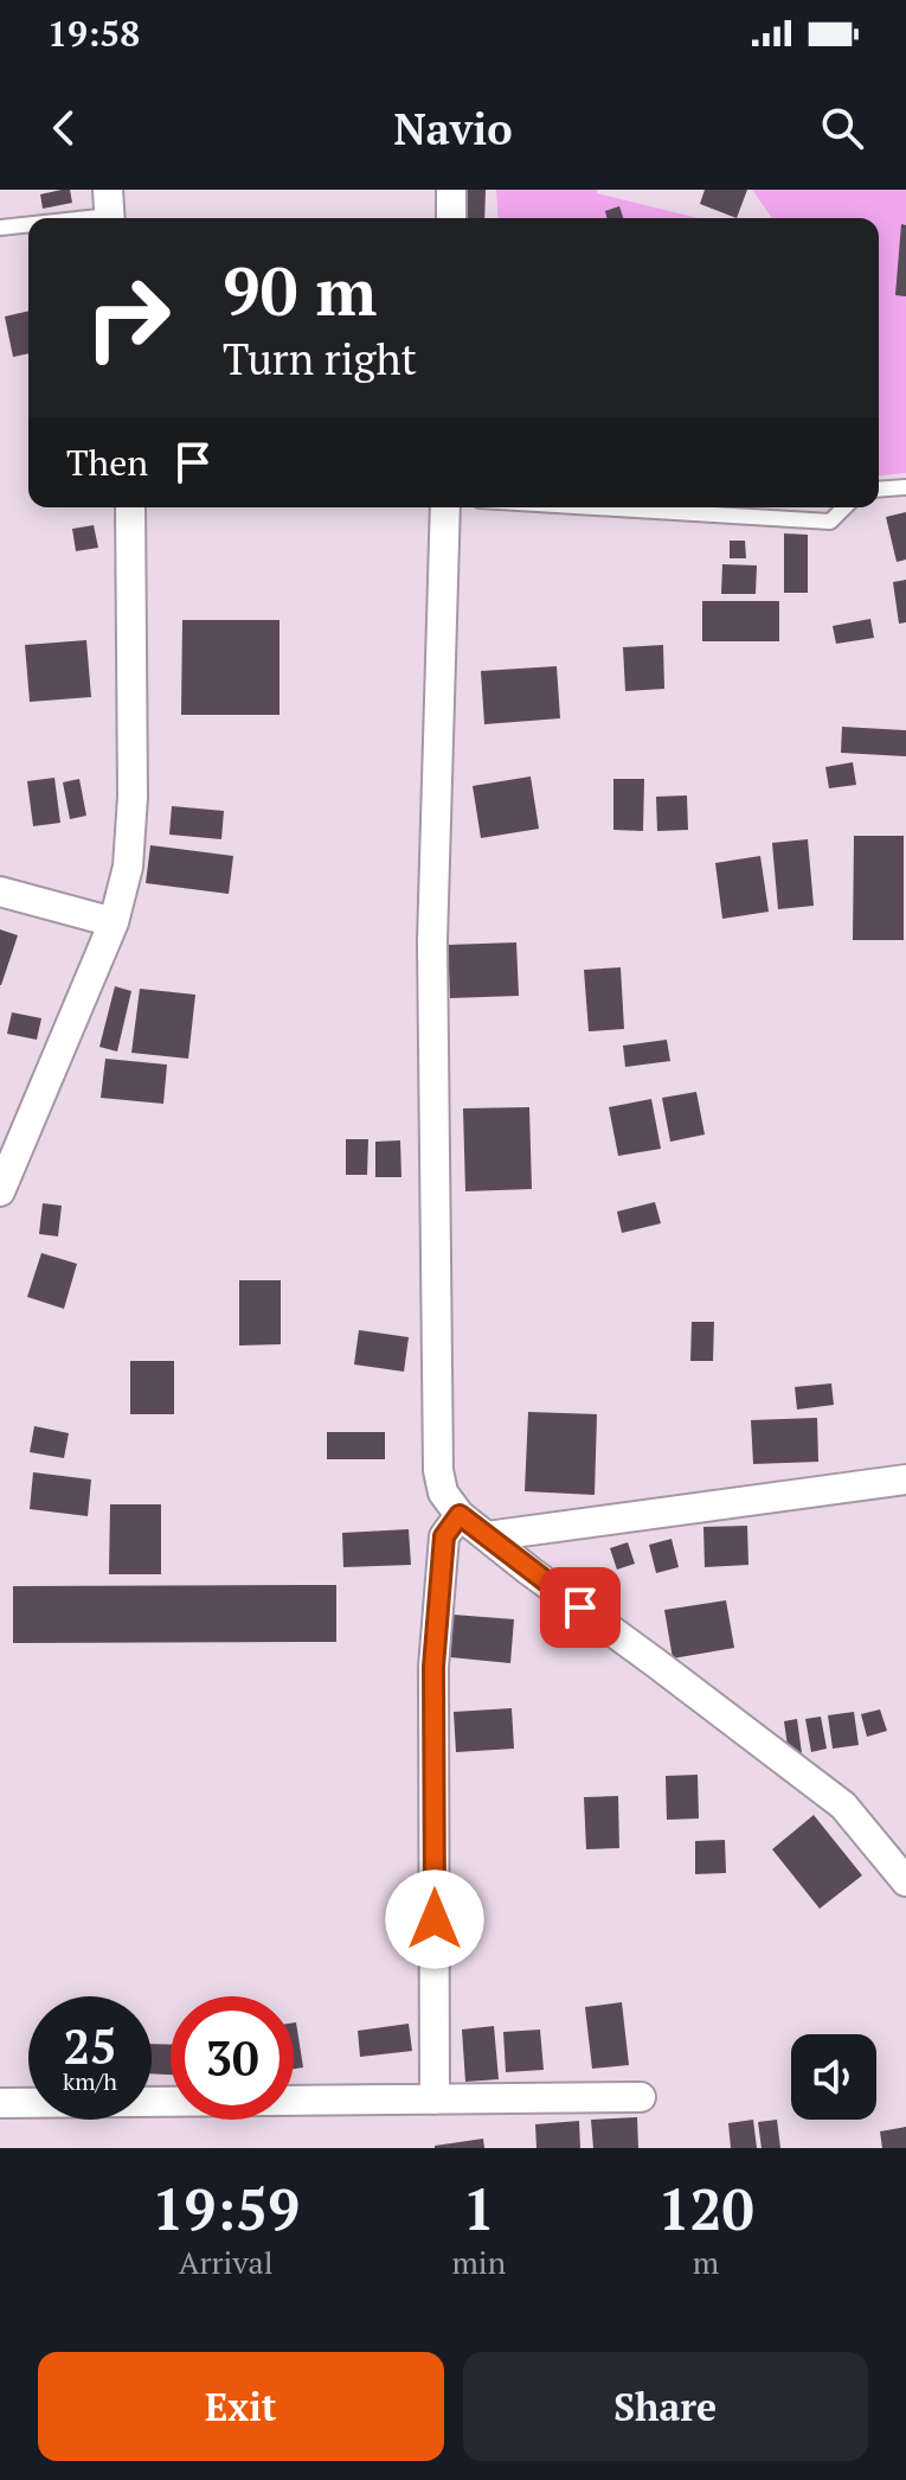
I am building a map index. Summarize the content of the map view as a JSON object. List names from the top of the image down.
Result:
{
  "page": {
    "status": "19:58",
    "header": "Navio",
    "turn": ["90 m", "Turn right"],
    "then": "Then",
    "speed": "25 km/h",
    "limit": "30",
    "eta": [
      "19:59",
      "Arrival",
      "1",
      "min",
      "120",
      "m"
    ],
    "buttons": ["Exit", "Share"]
  }
}
